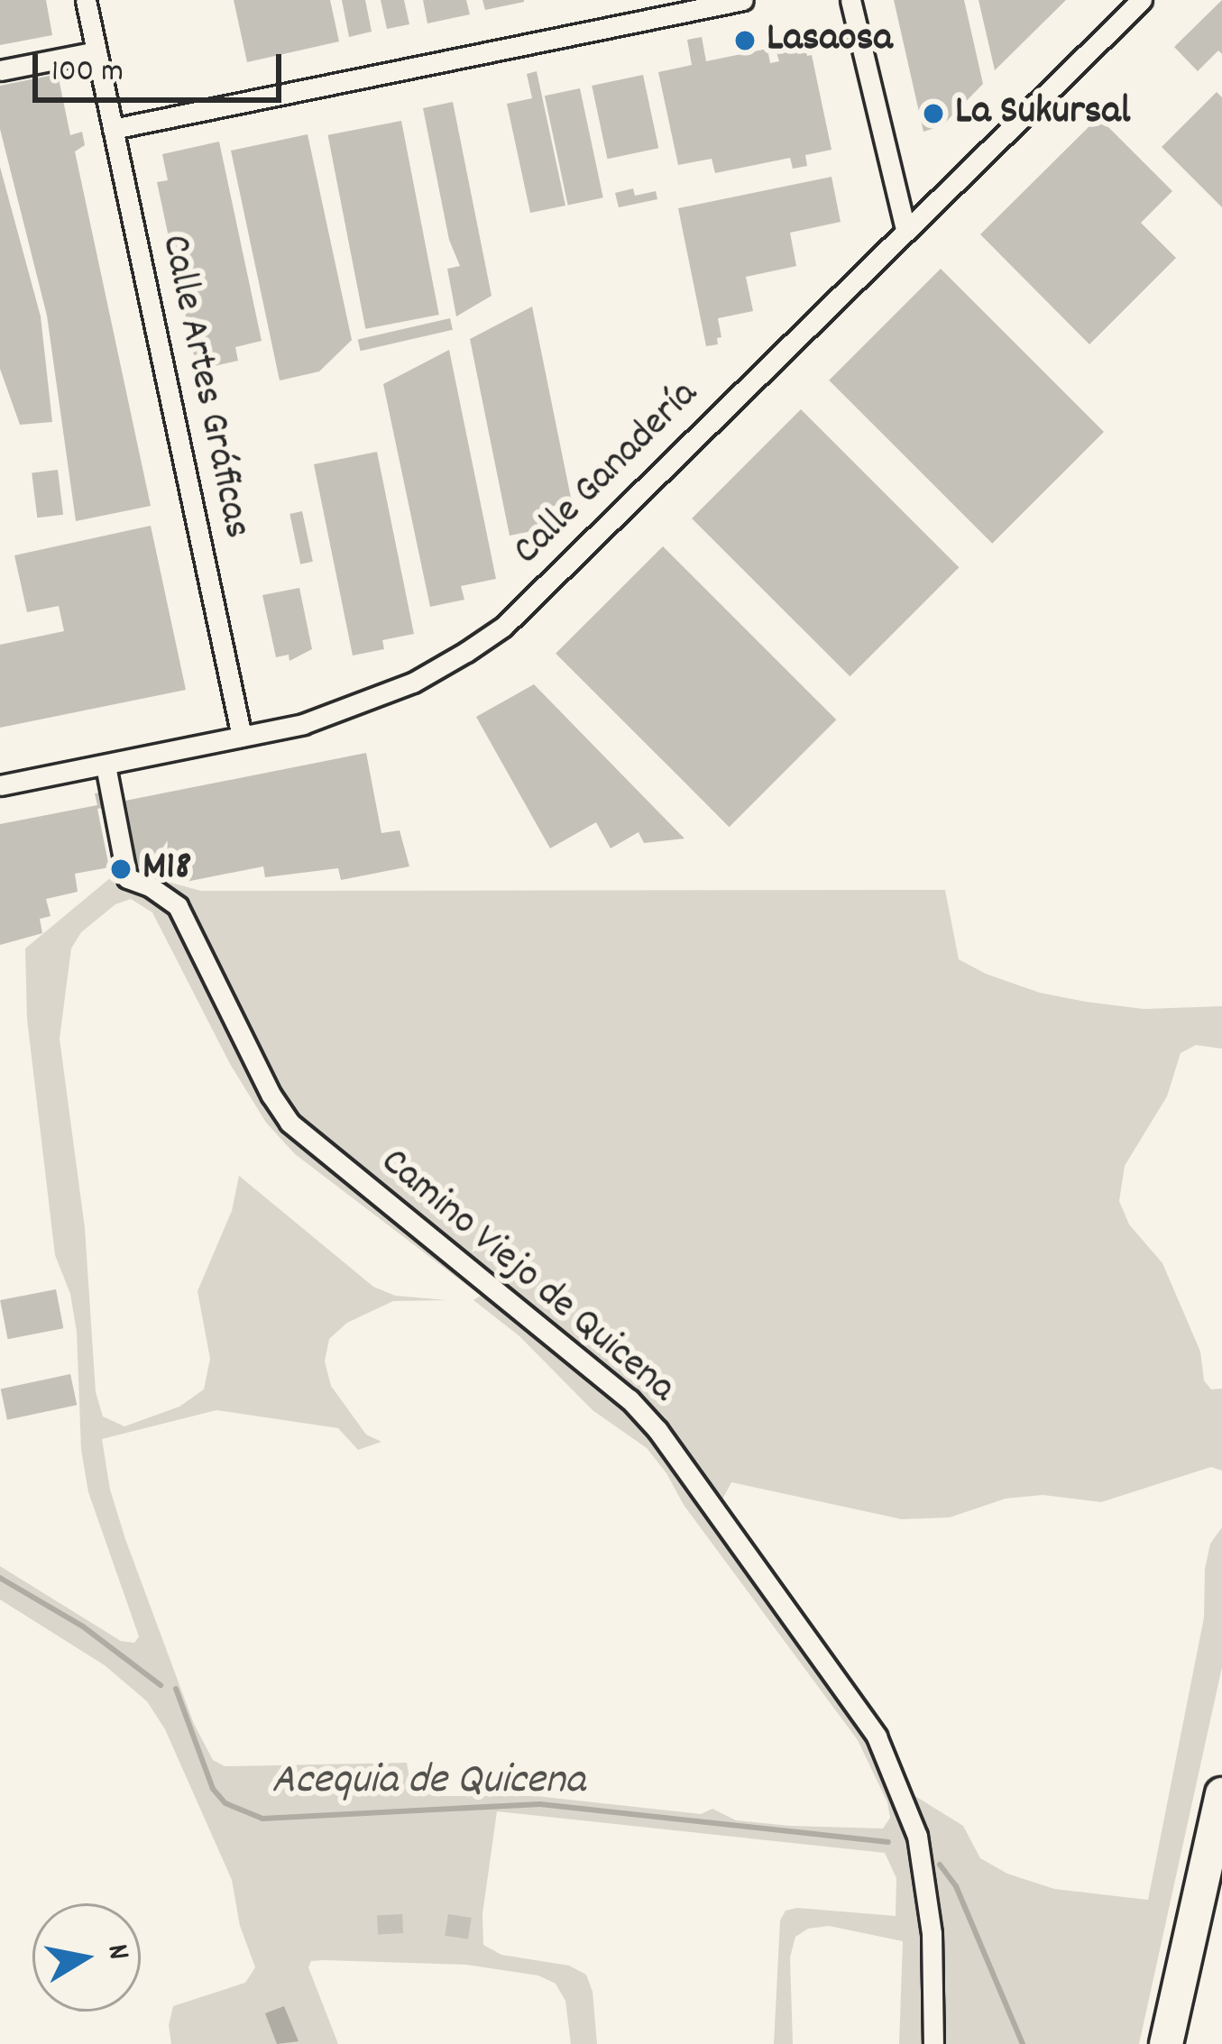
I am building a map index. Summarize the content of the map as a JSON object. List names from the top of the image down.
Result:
{
  "streets": {
    "street": ["Calle Artes Gráficas", "Calle Ganadería", "Camino Viejo de Quicena"]
  },
  "crossings": [
    ["Calle Artes Gráficas", "Calle Ganadería"],
    ["Calle Ganadería", "Camino Viejo de Quicena"]
  ],
  "water": ["Acequia de Quicena"],
  "places": ["Lasaosa", "La Sukursal", "M18"],
  "scale_bar": "100 m",
  "north": "right"
}
